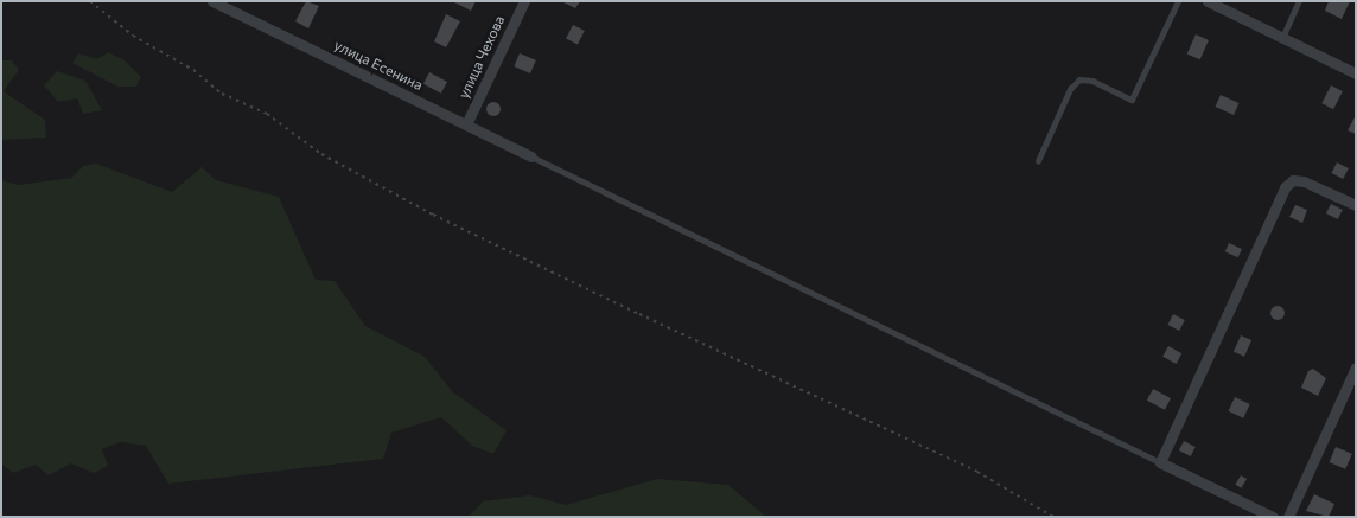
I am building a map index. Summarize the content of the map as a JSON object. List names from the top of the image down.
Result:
{
  "streets": {
    "street": ["улица Чехова", "улица Есенина"]
  },
  "crossings": [
    ["улица Чехова", "улица Есенина"]
  ]
}
